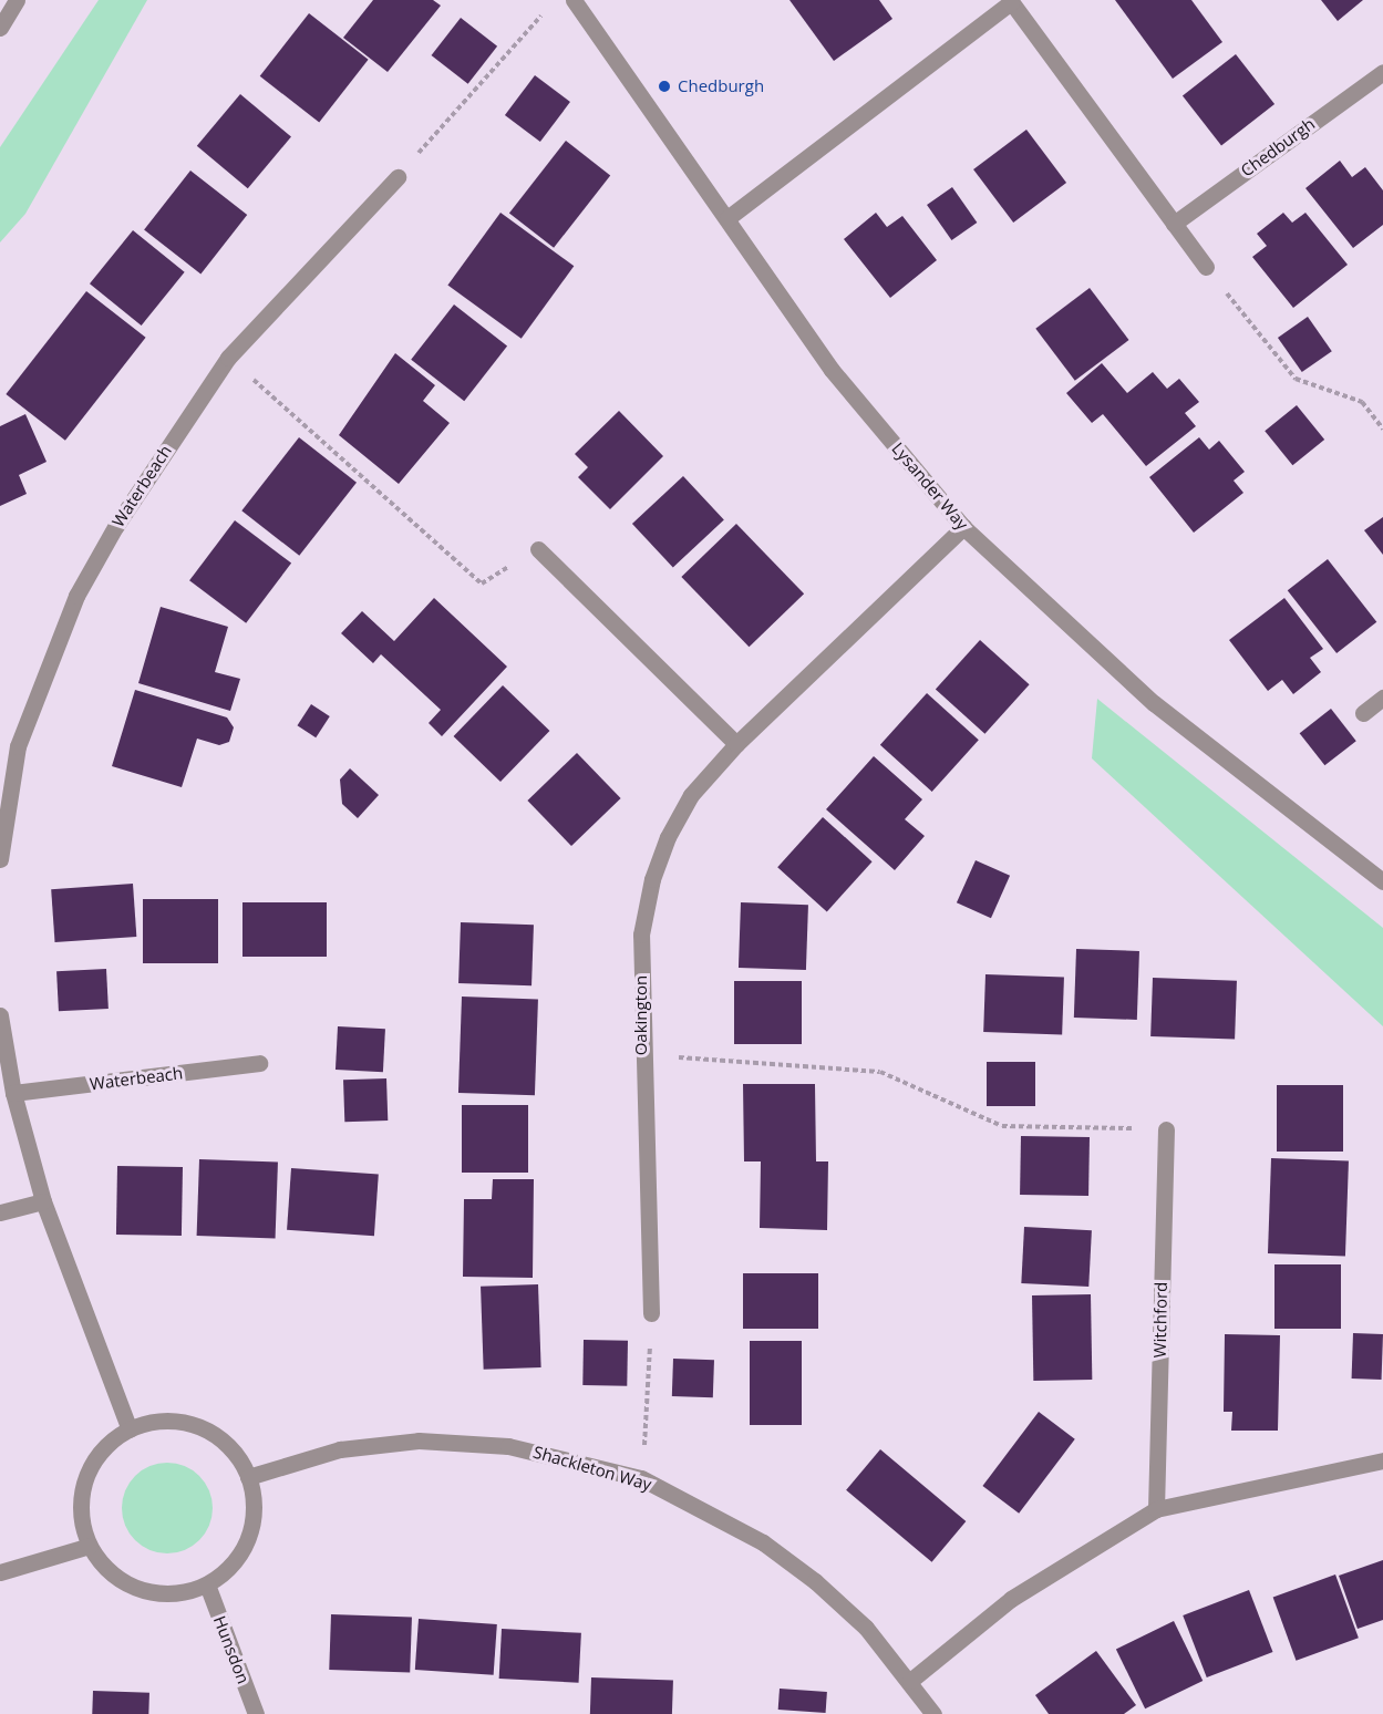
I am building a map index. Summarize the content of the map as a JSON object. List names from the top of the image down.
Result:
{
  "streets": {
    "street": [
      "Chedburgh",
      "Waterbeach",
      "Lysander Way",
      "Oakington",
      "Witchford",
      "Shackleton Way",
      "Hunsdon"
    ]
  },
  "crossings": [
    ["Lysander Way", "Oakington"],
    ["Shackleton Way", "Hunsdon"]
  ],
  "places": ["Chedburgh"]
}
